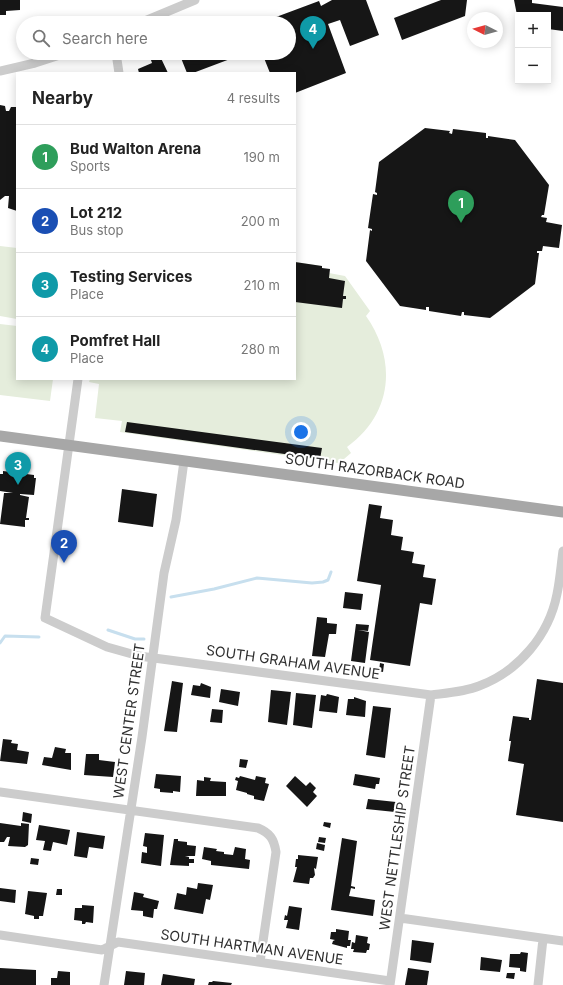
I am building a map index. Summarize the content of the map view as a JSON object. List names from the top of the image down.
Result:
{
  "streets": {
    "main road": ["SOUTH RAZORBACK ROAD"],
    "street": [
      "SOUTH GRAHAM AVENUE",
      "WEST CENTER STREET",
      "WEST NETTLESHIP STREET",
      "SOUTH HARTMAN AVENUE"
    ]
  },
  "crossings": [
    ["SOUTH RAZORBACK ROAD", "SOUTH GRAHAM AVENUE"],
    ["SOUTH RAZORBACK ROAD", "WEST CENTER STREET"],
    ["SOUTH GRAHAM AVENUE", "WEST CENTER STREET"],
    ["SOUTH GRAHAM AVENUE", "WEST NETTLESHIP STREET"],
    ["WEST CENTER STREET", "SOUTH HARTMAN AVENUE"],
    ["WEST NETTLESHIP STREET", "SOUTH HARTMAN AVENUE"]
  ],
  "north": "left",
  "page": {
    "map_buttons": ["+", "−"],
    "pins": [
      "4",
      "1",
      "3",
      "2"
    ],
    "search": "Search here",
    "heading": ["Nearby", "4 results"],
    "list": [
      {
        "mark": "1",
        "name": "Bud Walton Arena",
        "note": "Sports",
        "value": "190 m"
      },
      {
        "mark": "2",
        "name": "Lot 212",
        "note": "Bus stop",
        "value": "200 m"
      },
      {
        "mark": "3",
        "name": "Testing Services",
        "note": "Place",
        "value": "210 m"
      },
      {
        "mark": "4",
        "name": "Pomfret Hall",
        "note": "Place",
        "value": "280 m"
      }
    ]
  }
}
